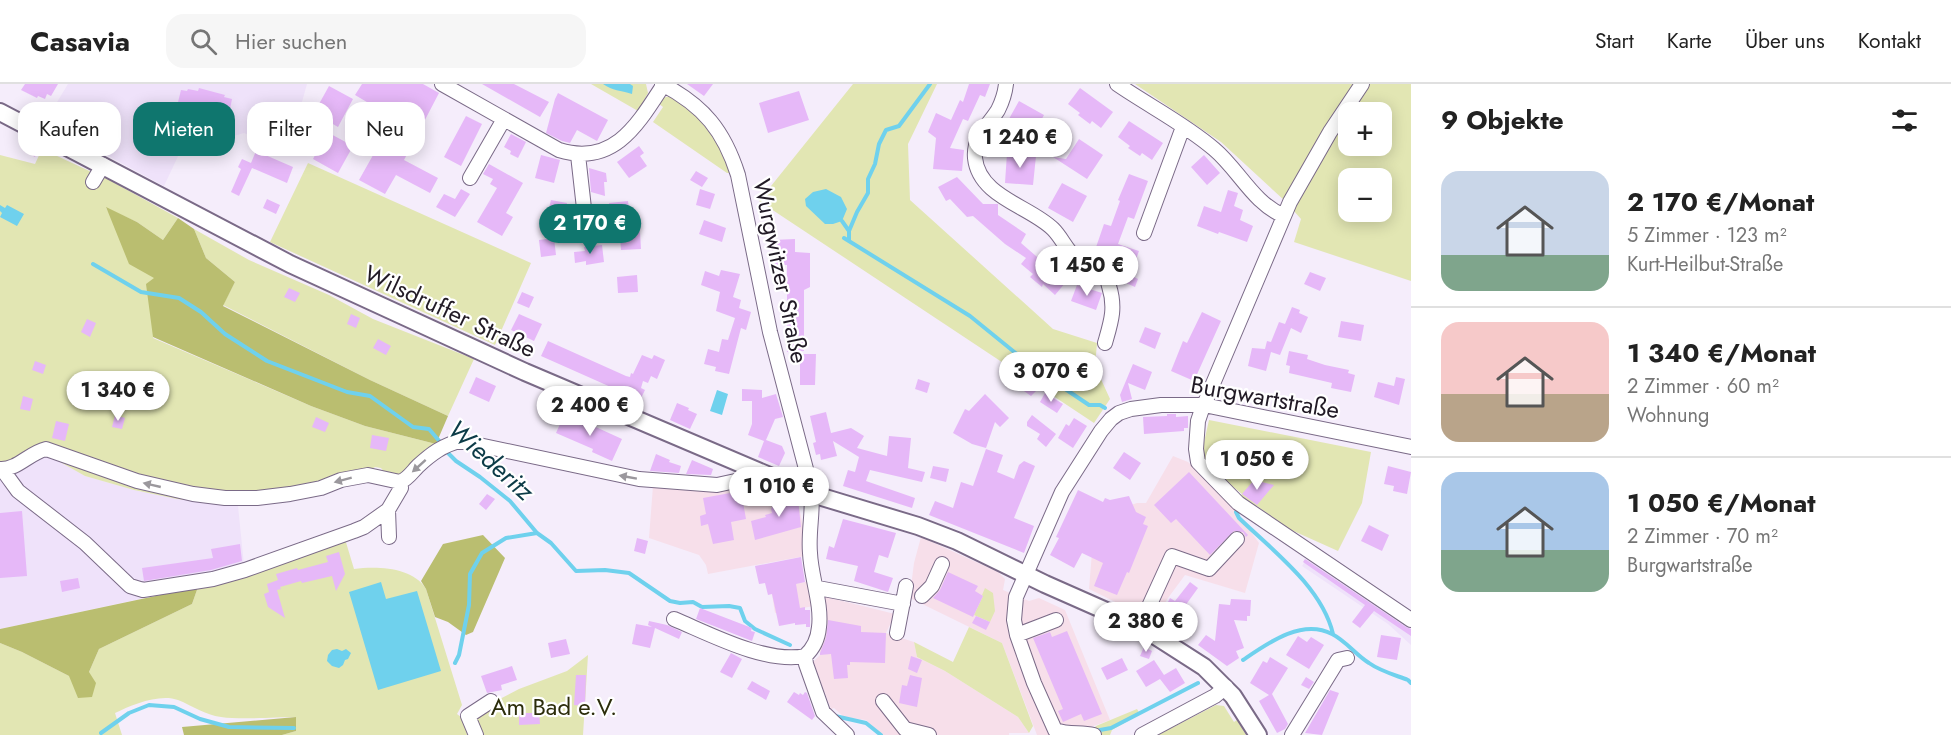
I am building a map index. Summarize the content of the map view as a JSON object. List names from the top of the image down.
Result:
{
  "streets": {
    "main road": ["Wilsdruffer Straße"],
    "street": ["Wurgwitzer Straße", "Burgwartstraße"]
  },
  "crossings": [
    ["Wurgwitzer Straße", "Wilsdruffer Straße"],
    ["Wilsdruffer Straße", "Burgwartstraße"]
  ],
  "water": ["Wiederitz"],
  "parks": ["Am Bad e.V."],
  "page": {
    "header": "Casavia",
    "search": "Hier suchen",
    "nav": [
      "Start",
      "Karte",
      "Über uns",
      "Kontakt"
    ],
    "heading": "9 Objekte",
    "map_buttons": ["+", "−"],
    "chip": [
      "Kaufen",
      "Mieten",
      "Filter",
      "Neu"
    ],
    "price": [
      "1 240 €",
      "2 170 €",
      "1 450 €",
      "3 070 €",
      "1 340 €",
      "2 400 €",
      "1 050 €",
      "1 010 €",
      "2 380 €"
    ],
    "list": [
      {
        "name": "2 170 €/Monat",
        "note": "5 Zimmer · 123 m² · Kurt-Heilbut-Straße"
      },
      {
        "name": "1 340 €/Monat",
        "note": "2 Zimmer · 60 m² · Wohnung"
      },
      {
        "name": "1 050 €/Monat",
        "note": "2 Zimmer · 70 m² · Burgwartstraße"
      }
    ]
  }
}
